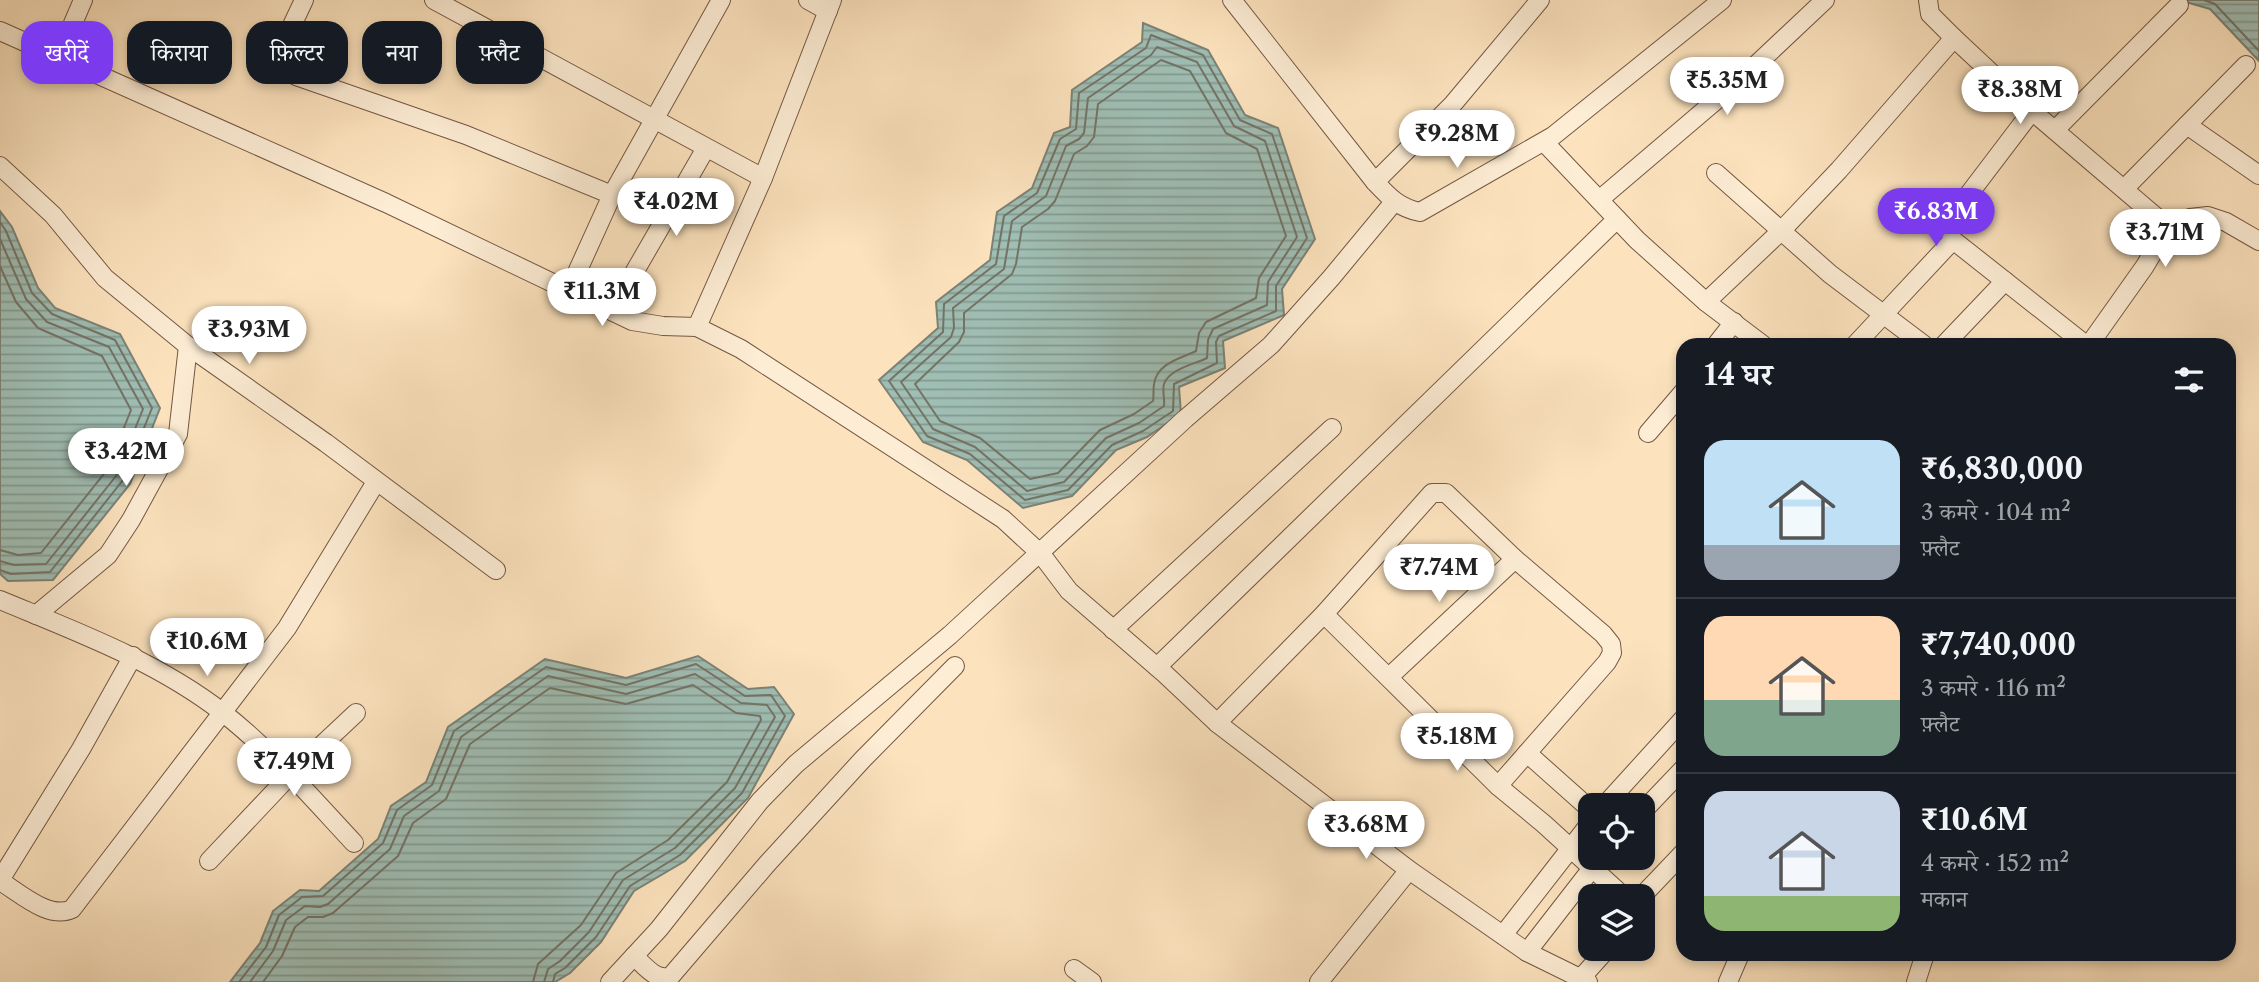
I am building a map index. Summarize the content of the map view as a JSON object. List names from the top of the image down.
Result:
{
  "page": {
    "chip": [
      "खरीदें",
      "किराया",
      "फ़िल्टर",
      "नया",
      "फ़्लैट"
    ],
    "price": [
      "₹5.35M",
      "₹8.38M",
      "₹9.28M",
      "₹4.02M",
      "₹6.83M",
      "₹3.71M",
      "₹11.3M",
      "₹3.93M",
      "₹3.42M",
      "₹7.74M",
      "₹10.6M",
      "₹5.18M",
      "₹7.49M",
      "₹3.68M"
    ],
    "heading": "14 घर",
    "list": [
      {
        "name": "₹6,830,000",
        "note": "3 कमरे · 104 m² · फ़्लैट"
      },
      {
        "name": "₹7,740,000",
        "note": "3 कमरे · 116 m² · फ़्लैट"
      },
      {
        "name": "₹10.6M",
        "note": "4 कमरे · 152 m² · मकान"
      }
    ]
  }
}
